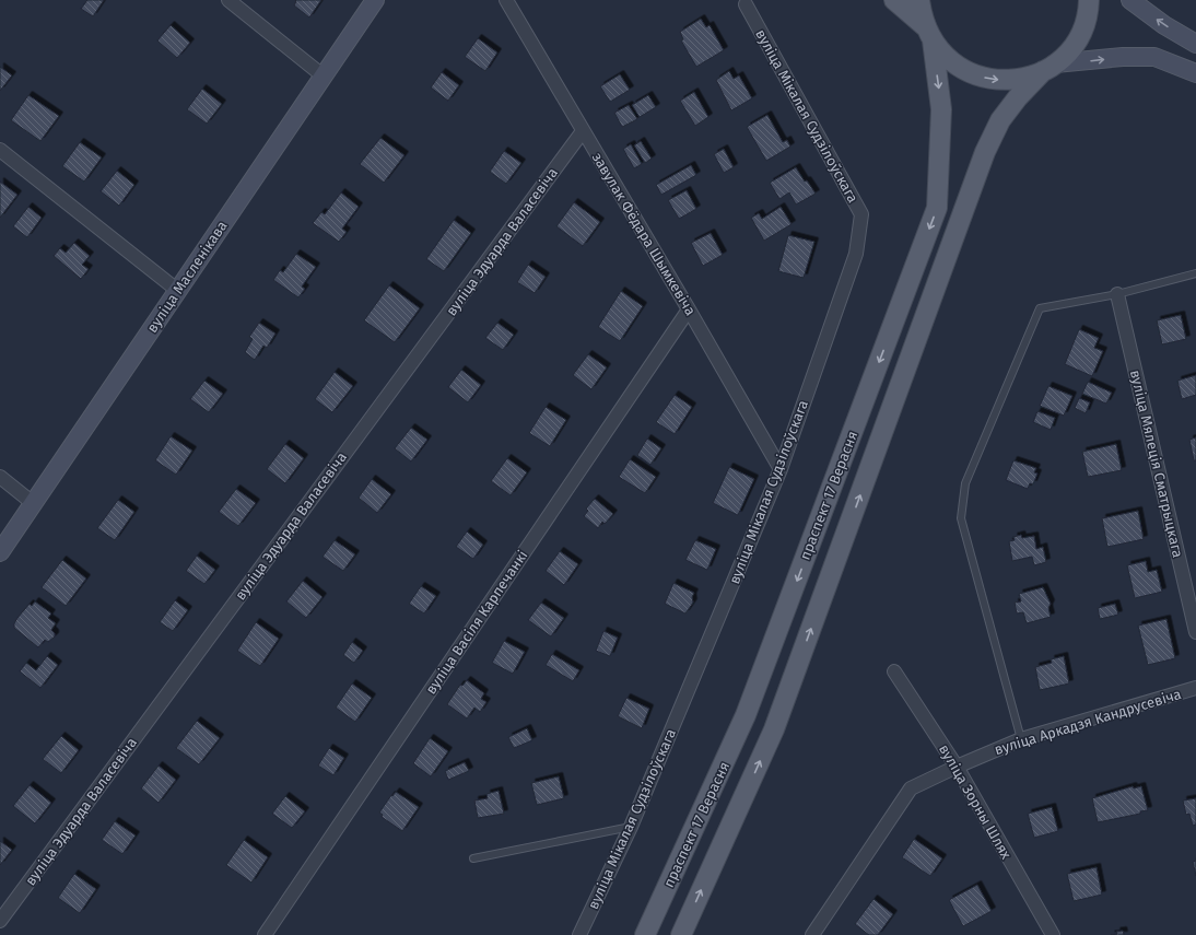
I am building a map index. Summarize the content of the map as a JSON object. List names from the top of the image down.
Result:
{
  "streets": {
    "main road": ["вуліца Масленікава", "праспект 17 Верасня"],
    "street": [
      "вуліца Мікалая Судзілоўскага",
      "завулак Фёдара Шымкевіча",
      "вуліца Эдуарда Валасевіча",
      "вуліца Мялеція Сматрыцкага",
      "вуліца Васіля Карпечанкі",
      "вуліца Аркадзя Кандрусевіча",
      "вуліца Зорны Шлях"
    ]
  },
  "crossings": [
    ["вуліца Мікалая Судзілоўскага", "завулак Фёдара Шымкевіча"],
    ["завулак Фёдара Шымкевіча", "вуліца Эдуарда Валасевіча"],
    ["завулак Фёдара Шымкевіча", "вуліца Васіля Карпечанкі"],
    ["вуліца Аркадзя Кандрусевіча", "вуліца Зорны Шлях"]
  ]
}
